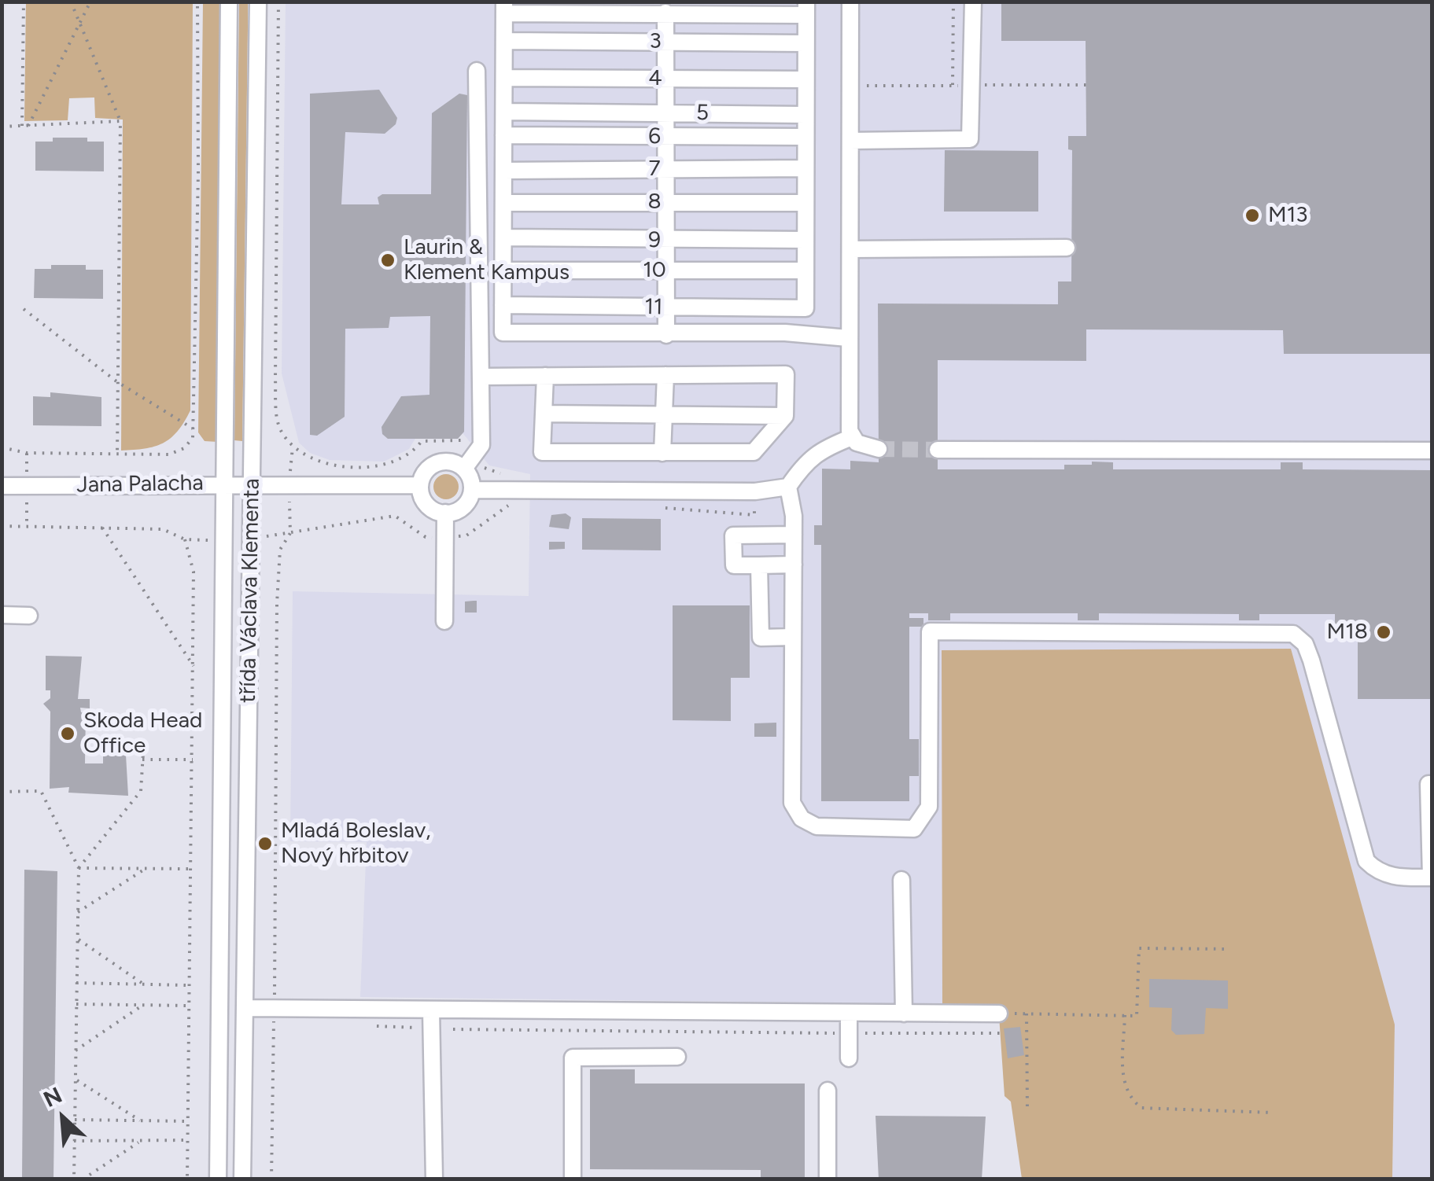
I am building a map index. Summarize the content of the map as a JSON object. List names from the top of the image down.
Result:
{
  "streets": {
    "street": [
      "3",
      "4",
      "5",
      "6",
      "7",
      "8",
      "9",
      "10",
      "11",
      "Jana Palacha",
      "třída Václava Klementa"
    ]
  },
  "crossings": [
    ["10", "11"],
    ["Jana Palacha", "třída Václava Klementa"]
  ],
  "places": [
    "M13",
    "Laurin & Klement Kampus",
    "M18",
    "Skoda Head Office",
    "Mladá Boleslav, Nový hřbitov"
  ],
  "north": "top left"
}
